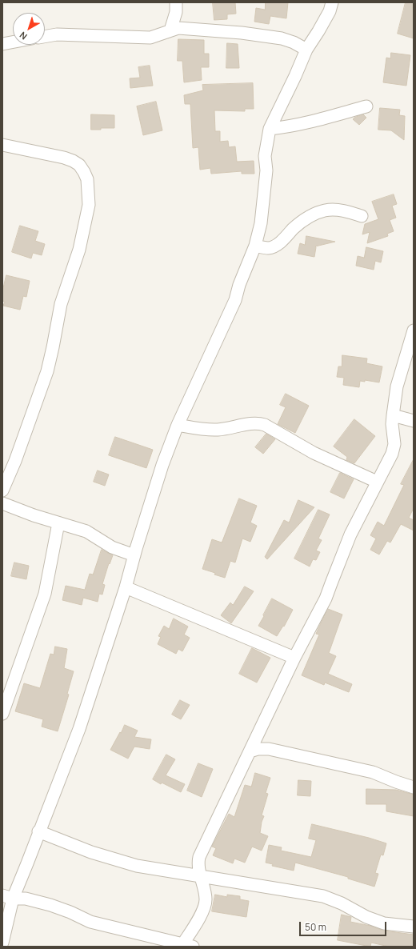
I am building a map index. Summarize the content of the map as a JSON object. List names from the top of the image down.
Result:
{
  "scale_bar": "50 m",
  "north": "bottom left"
}
